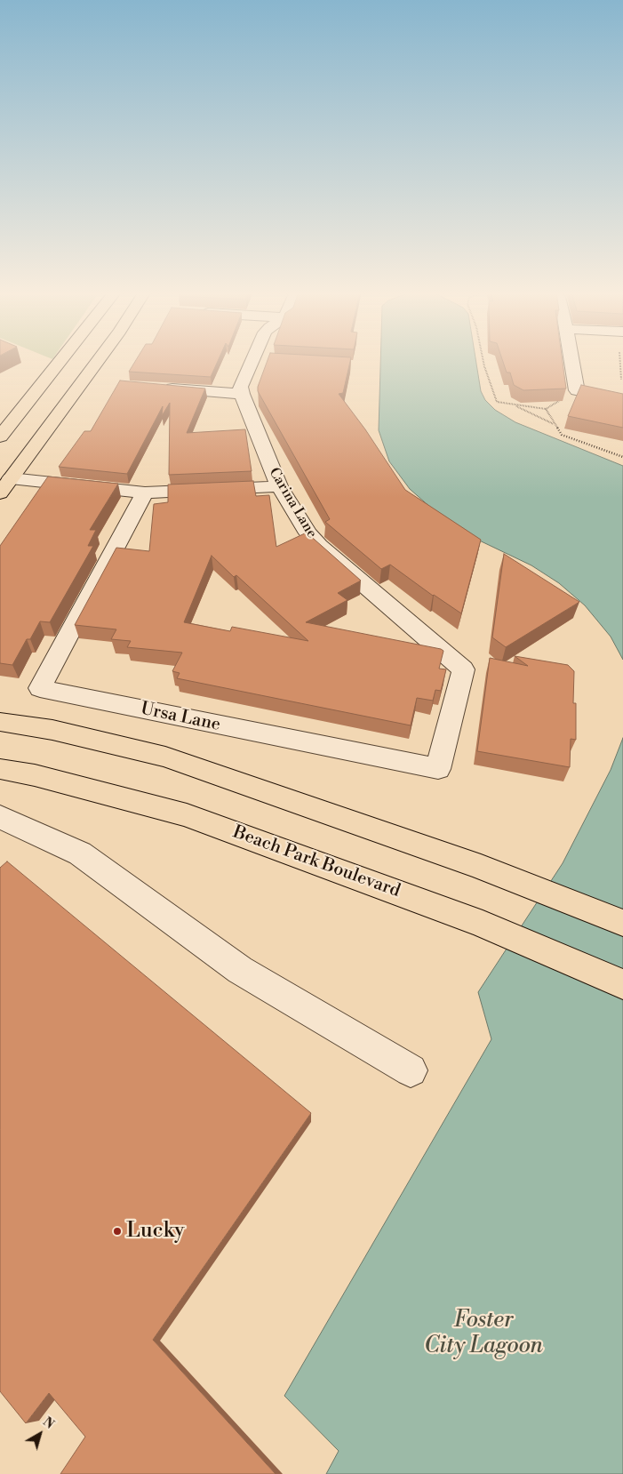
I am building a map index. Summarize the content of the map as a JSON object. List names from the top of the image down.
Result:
{
  "streets": {
    "main road": ["Beach Park Boulevard"],
    "street": ["Carina Lane", "Ursa Lane"]
  },
  "crossings": [
    ["Carina Lane", "Ursa Lane"]
  ],
  "water": ["Foster City Lagoon"],
  "places": ["Lucky"],
  "north": "top right"
}
